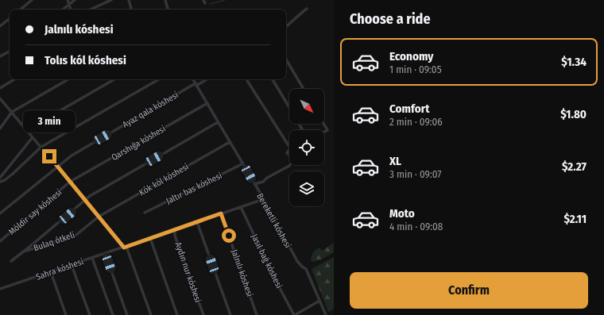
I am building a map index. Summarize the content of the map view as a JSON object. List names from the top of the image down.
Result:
{
  "streets": {
    "street": [
      "Ayaz qala kóshesi",
      "Qarshıǵa kóshesi",
      "Kók kól kóshesi",
      "Jaltır bas kóshesi",
      "Móldir say kóshesi",
      "Bereketli kóshesi",
      "Bulaq ótkeli",
      "Jasıl baǵ kóshesi",
      "Sahra kóshesi",
      "Aydın nur kóshesi",
      "Jalnılı kóshesi"
    ]
  },
  "crossings": [
    ["Ayaz qala kóshesi", "Bereketli kóshesi"],
    ["Qarshıǵa kóshesi", "Móldir say kóshesi"],
    ["Qarshıǵa kóshesi", "Bereketli kóshesi"],
    ["Kók kól kóshesi", "Bereketli kóshesi"],
    ["Kók kól kóshesi", "Bulaq ótkeli"],
    ["Jaltır bas kóshesi", "Bereketli kóshesi"],
    ["Bereketli kóshesi", "Sahra kóshesi"],
    ["Jasıl baǵ kóshesi", "Sahra kóshesi"],
    ["Sahra kóshesi", "Aydın nur kóshesi"],
    ["Sahra kóshesi", "Jalnılı kóshesi"]
  ],
  "north": "bottom right",
  "page": {
    "heading": "Choose a ride",
    "banner": ["Jalnılı kóshesi", "Tolıs kól kóshesi"],
    "list": [
      {
        "name": "Economy",
        "note": "1 min · 09:05",
        "value": "$1.34"
      },
      {
        "name": "Comfort",
        "note": "2 min · 09:06",
        "value": "$1.80"
      },
      {
        "name": "XL",
        "note": "3 min · 09:07",
        "value": "$2.27"
      },
      {
        "name": "Moto",
        "note": "4 min · 09:08",
        "value": "$2.11"
      }
    ],
    "bubble": "3 min",
    "buttons": "Confirm"
  }
}
